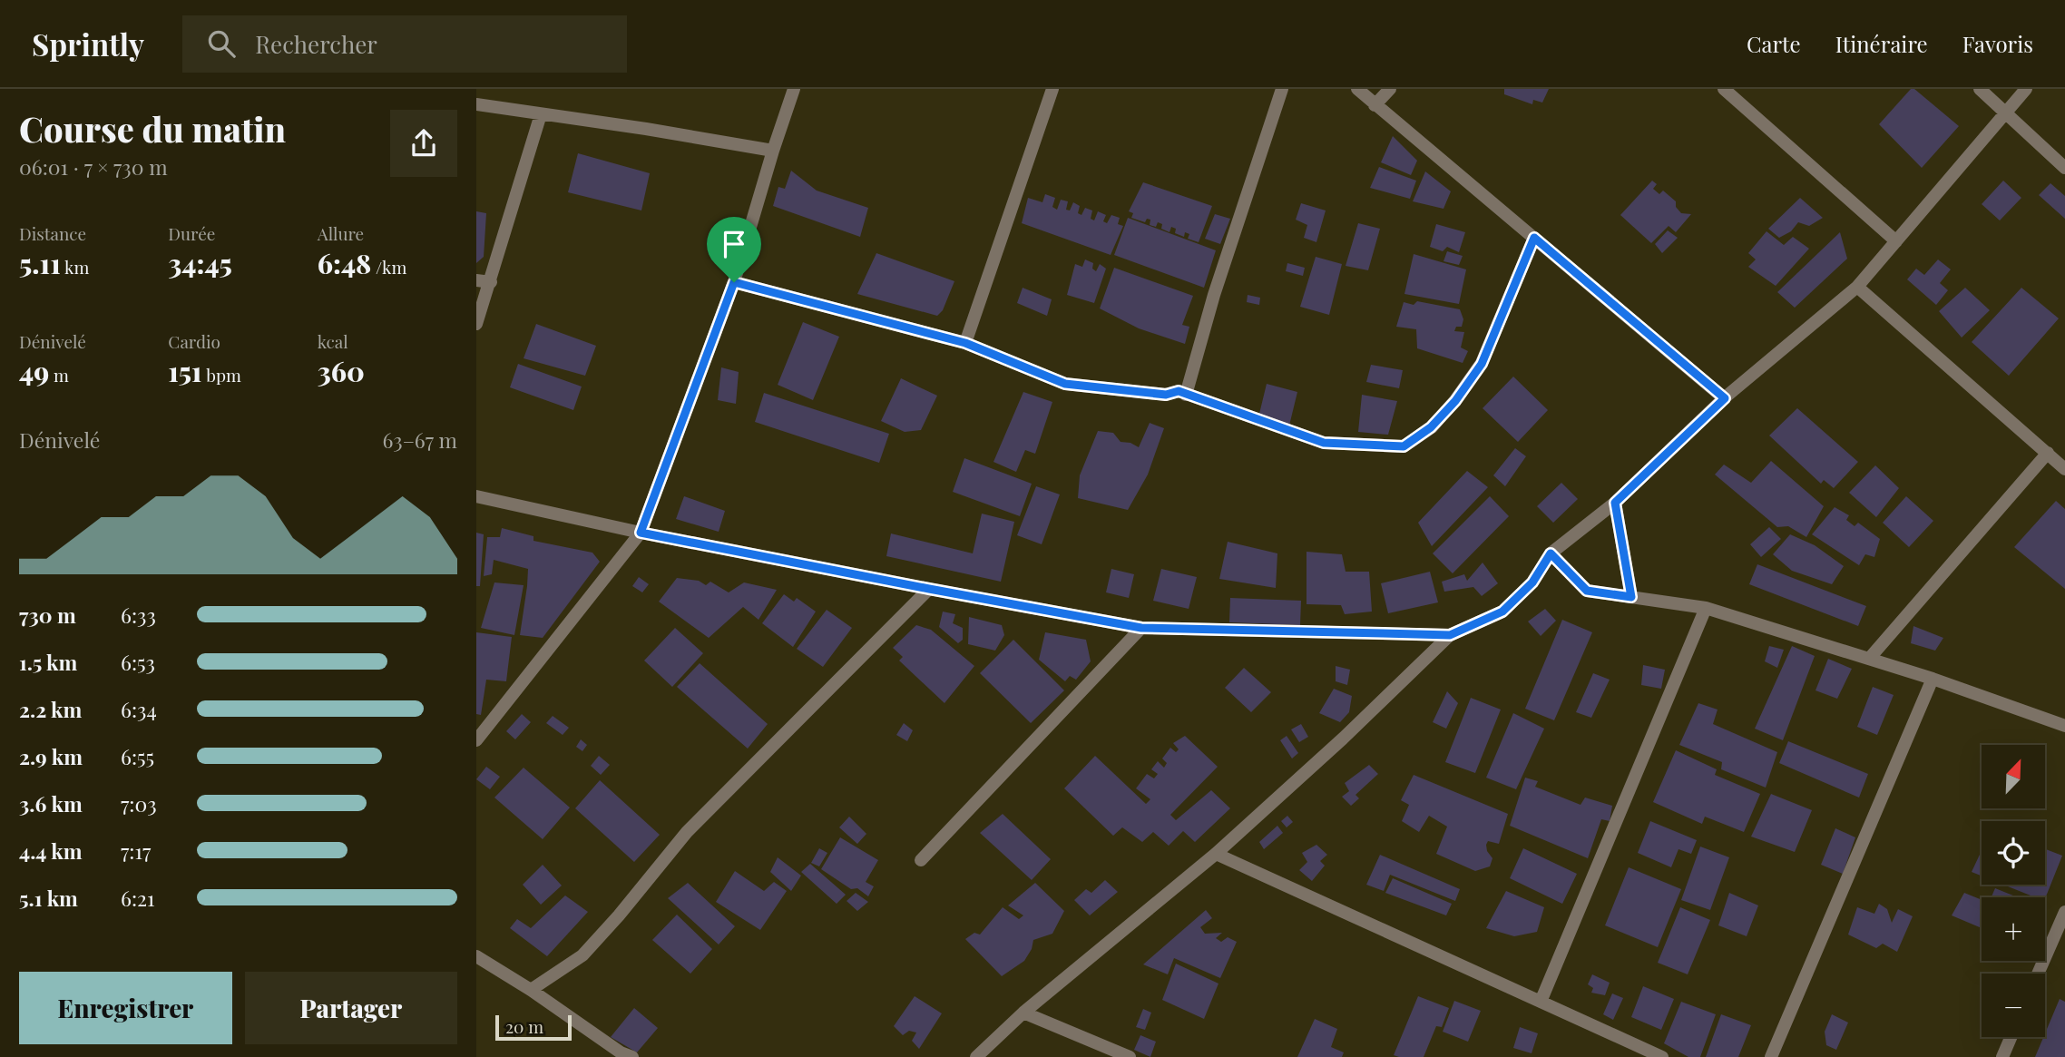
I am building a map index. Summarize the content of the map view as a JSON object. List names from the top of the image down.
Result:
{
  "scale_bar": "20 m",
  "north": "top right",
  "page": {
    "header": "Sprintly",
    "search": "Rechercher",
    "nav": ["Carte", "Itinéraire", "Favoris"],
    "heading": ["Course du matin", "06:01 · 7 × 730 m"],
    "stats": [
      ["Distance", "5.11 km"],
      ["Durée", "34:45"],
      ["Allure", "6:48 /km"],
      ["Dénivelé", "49 m"],
      ["Cardio", "151 bpm"],
      ["kcal", "360"]
    ],
    "chart": ["Dénivelé", "63–67 m"],
    "list": [
      {
        "name": "730 m",
        "note": "6:33"
      },
      {
        "name": "1.5 km",
        "note": "6:53"
      },
      {
        "name": "2.2 km",
        "note": "6:34"
      },
      {
        "name": "2.9 km",
        "note": "6:55"
      },
      {
        "name": "3.6 km",
        "note": "7:03"
      },
      {
        "name": "4.4 km",
        "note": "7:17"
      },
      {
        "name": "5.1 km",
        "note": "6:21"
      }
    ],
    "map_buttons": ["+", "−"],
    "buttons": ["Enregistrer", "Partager"],
    "scale": "20 m"
  }
}
